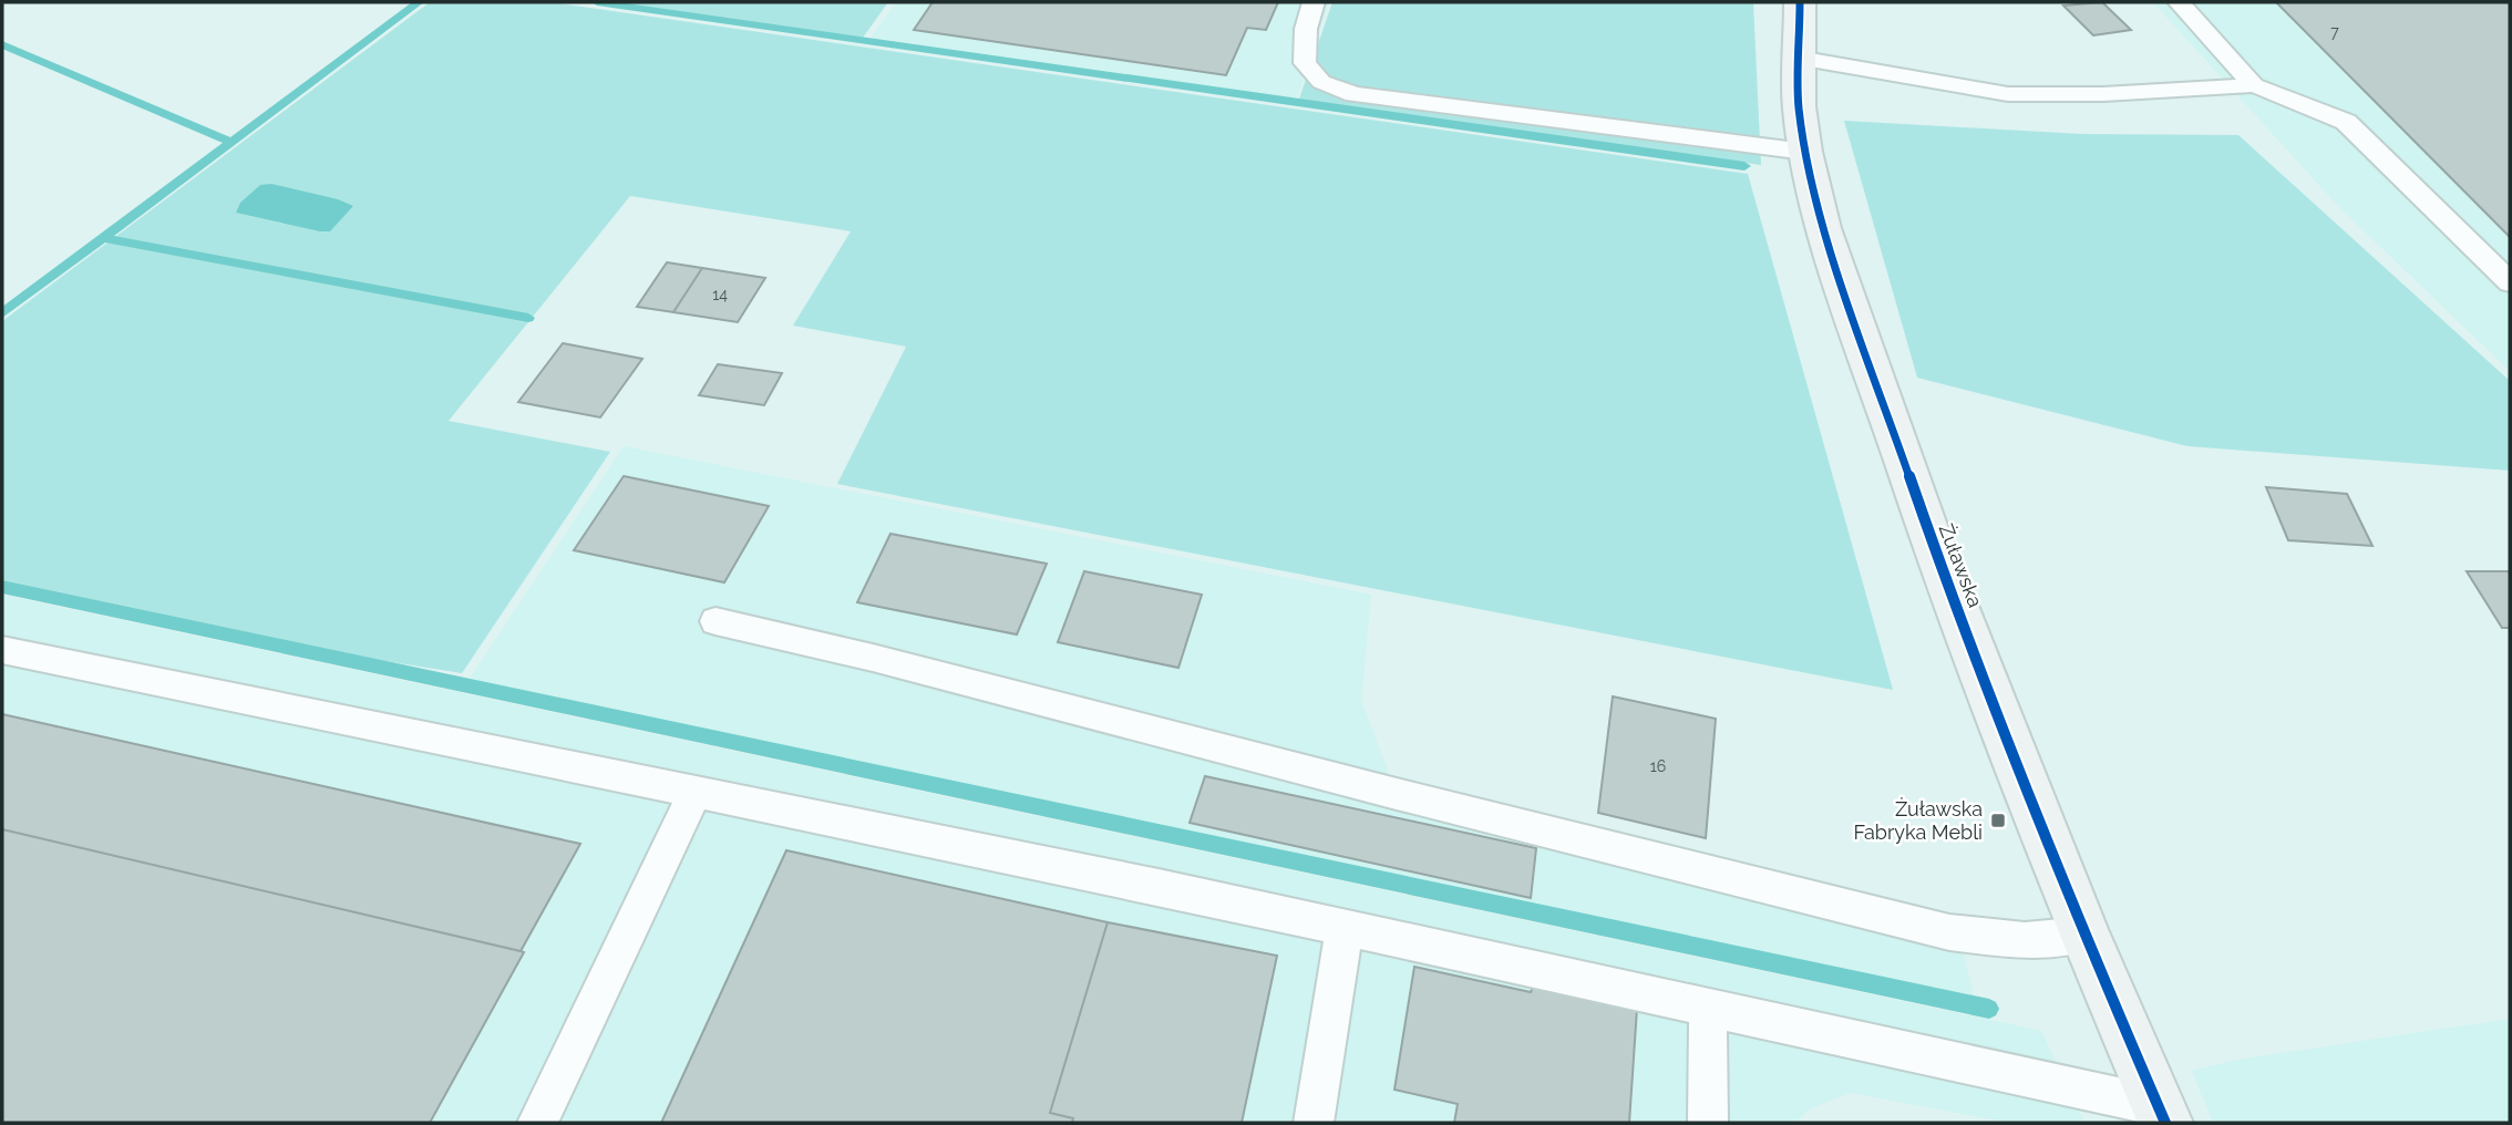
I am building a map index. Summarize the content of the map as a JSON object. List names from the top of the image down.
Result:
{
  "streets": {
    "street": ["Żuławska"]
  },
  "places": {
    "transit": ["Żuławska Fabryka Mebli"]
  },
  "house_numbers": ["7", "14", "16"]
}
